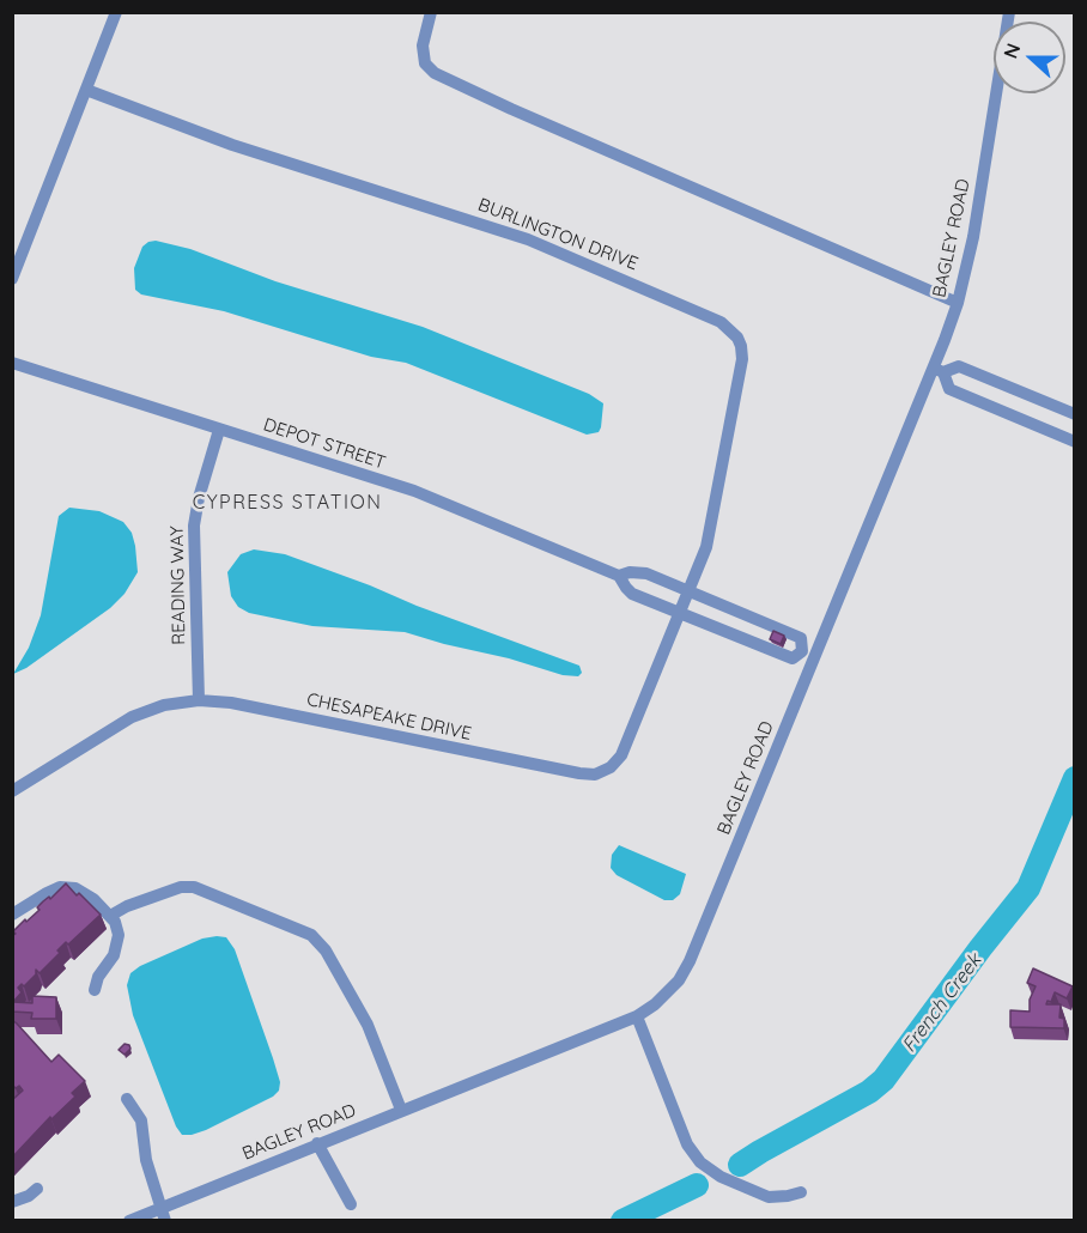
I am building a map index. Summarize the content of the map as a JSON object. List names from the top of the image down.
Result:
{
  "streets": {
    "street": [
      "BURLINGTON DRIVE",
      "BAGLEY ROAD",
      "DEPOT STREET",
      "READING WAY",
      "CHESAPEAKE DRIVE"
    ]
  },
  "crossings": [
    ["BURLINGTON DRIVE", "DEPOT STREET"],
    ["BURLINGTON DRIVE", "CHESAPEAKE DRIVE"],
    ["BAGLEY ROAD", "DEPOT STREET"],
    ["DEPOT STREET", "READING WAY"],
    ["DEPOT STREET", "CHESAPEAKE DRIVE"],
    ["READING WAY", "CHESAPEAKE DRIVE"]
  ],
  "districts": ["CYPRESS STATION"],
  "water": ["French Creek"],
  "north": "left"
}
